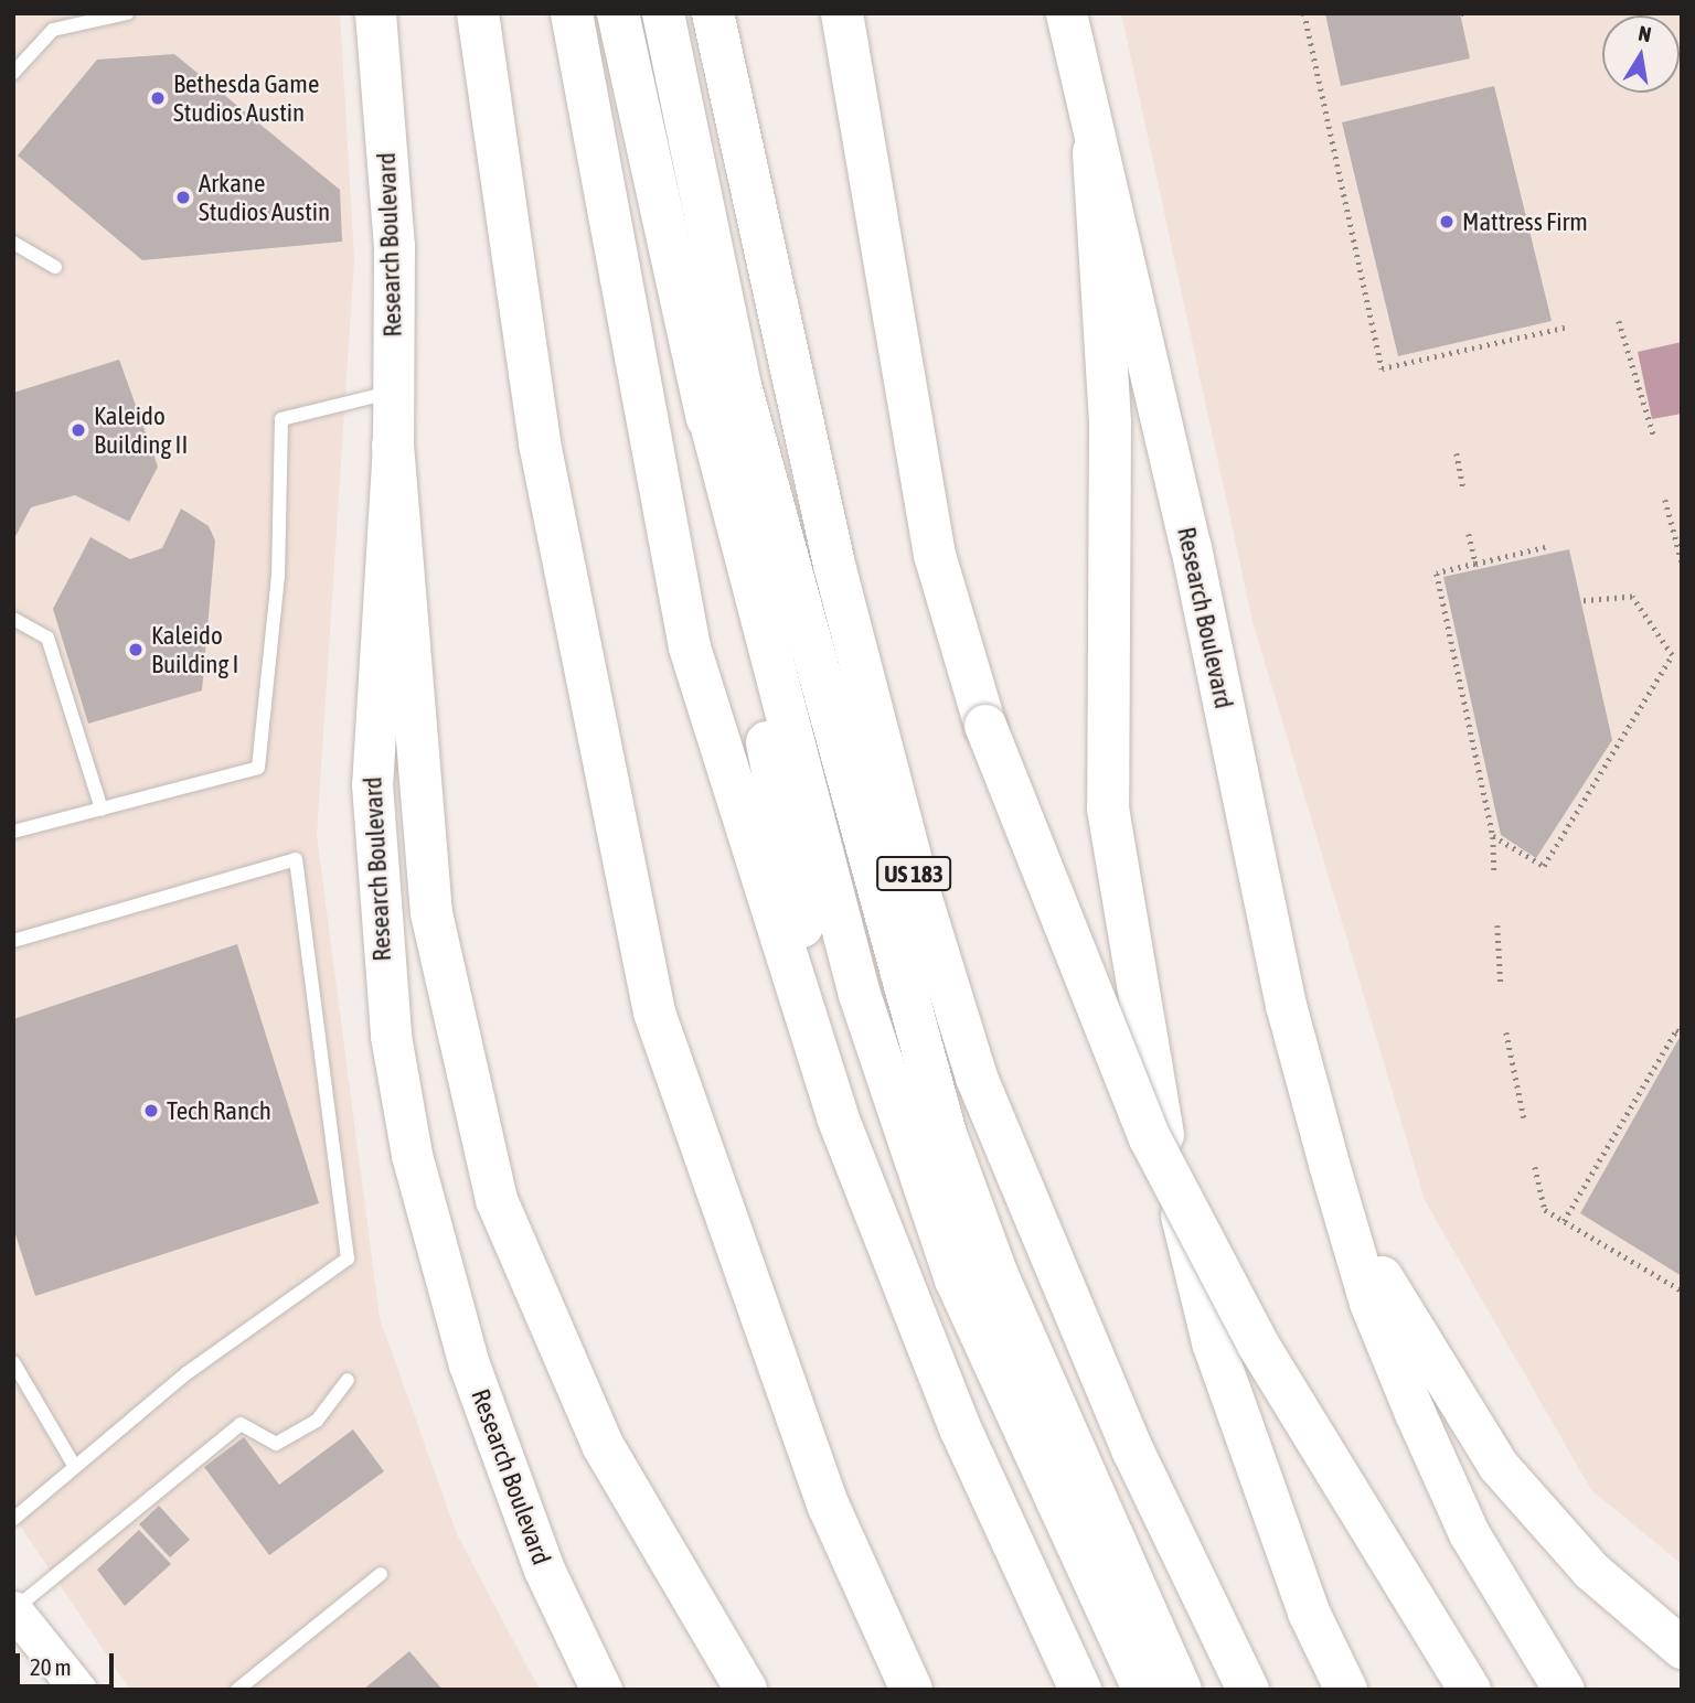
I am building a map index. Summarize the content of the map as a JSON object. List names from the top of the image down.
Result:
{
  "streets": {
    "highway": ["US 183"],
    "main road": ["Research Boulevard"]
  },
  "places": [
    "Bethesda Game Studios Austin",
    "Arkane Studios Austin",
    "Mattress Firm",
    "Kaleido Building II",
    "Kaleido Building I",
    "Tech Ranch"
  ],
  "scale_bar": "20 m",
  "north": "top"
}
